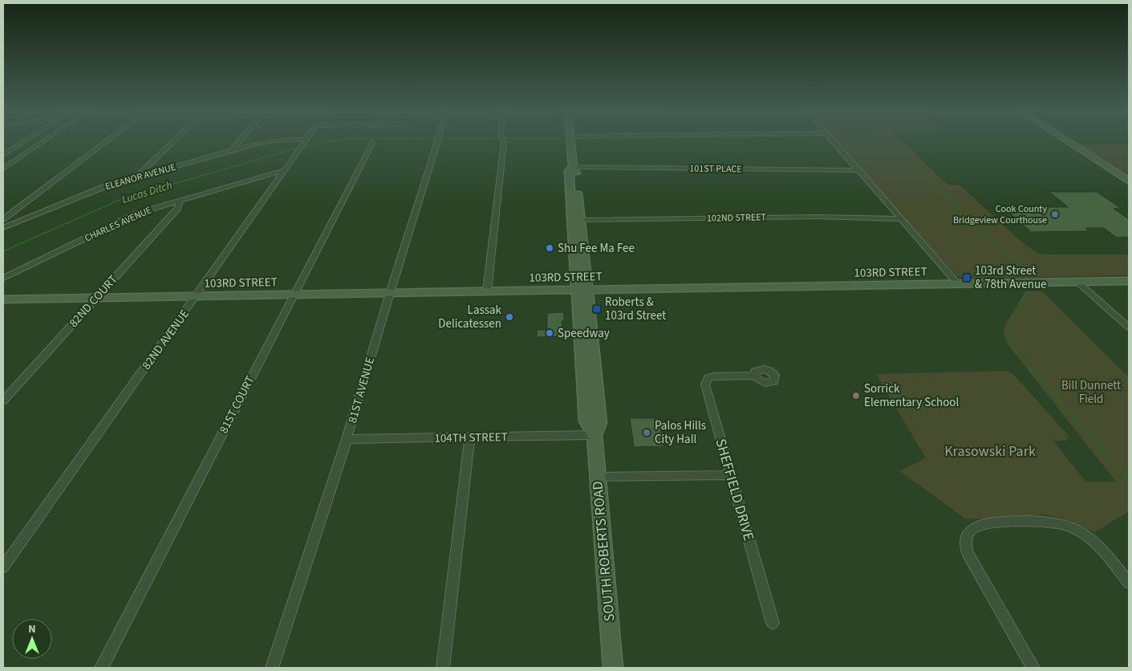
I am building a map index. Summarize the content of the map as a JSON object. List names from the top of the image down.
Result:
{
  "streets": {
    "street": [
      "101ST PLACE",
      "ELEANOR AVENUE",
      "102ND STREET",
      "CHARLES AVENUE",
      "103RD STREET",
      "82ND COURT",
      "82ND AVENUE",
      "81ST AVENUE",
      "81ST COURT",
      "104TH STREET",
      "SHEFFIELD DRIVE",
      "SOUTH ROBERTS ROAD"
    ]
  },
  "crossings": [
    ["101ST PLACE", "SOUTH ROBERTS ROAD"],
    ["102ND STREET", "SOUTH ROBERTS ROAD"],
    ["CHARLES AVENUE", "82ND COURT"],
    ["CHARLES AVENUE", "82ND AVENUE"],
    ["103RD STREET", "82ND COURT"],
    ["103RD STREET", "82ND AVENUE"],
    ["103RD STREET", "81ST AVENUE"],
    ["103RD STREET", "81ST COURT"],
    ["103RD STREET", "SOUTH ROBERTS ROAD"],
    ["81ST AVENUE", "104TH STREET"],
    ["104TH STREET", "SOUTH ROBERTS ROAD"]
  ],
  "water": ["Lucas Ditch"],
  "parks": ["Bill Dunnett Field", "Krasowski Park"],
  "places": {
    "other": [
      "Cook County Bridgeview Courthouse",
      "Shu Fee Ma Fee",
      "Lassak Delicatessen",
      "Speedway",
      "Sorrick Elementary School",
      "Palos Hills City Hall"
    ],
    "transit": ["103rd Street & 78th Avenue", "Roberts & 103rd Street"]
  },
  "north": "top"
}
